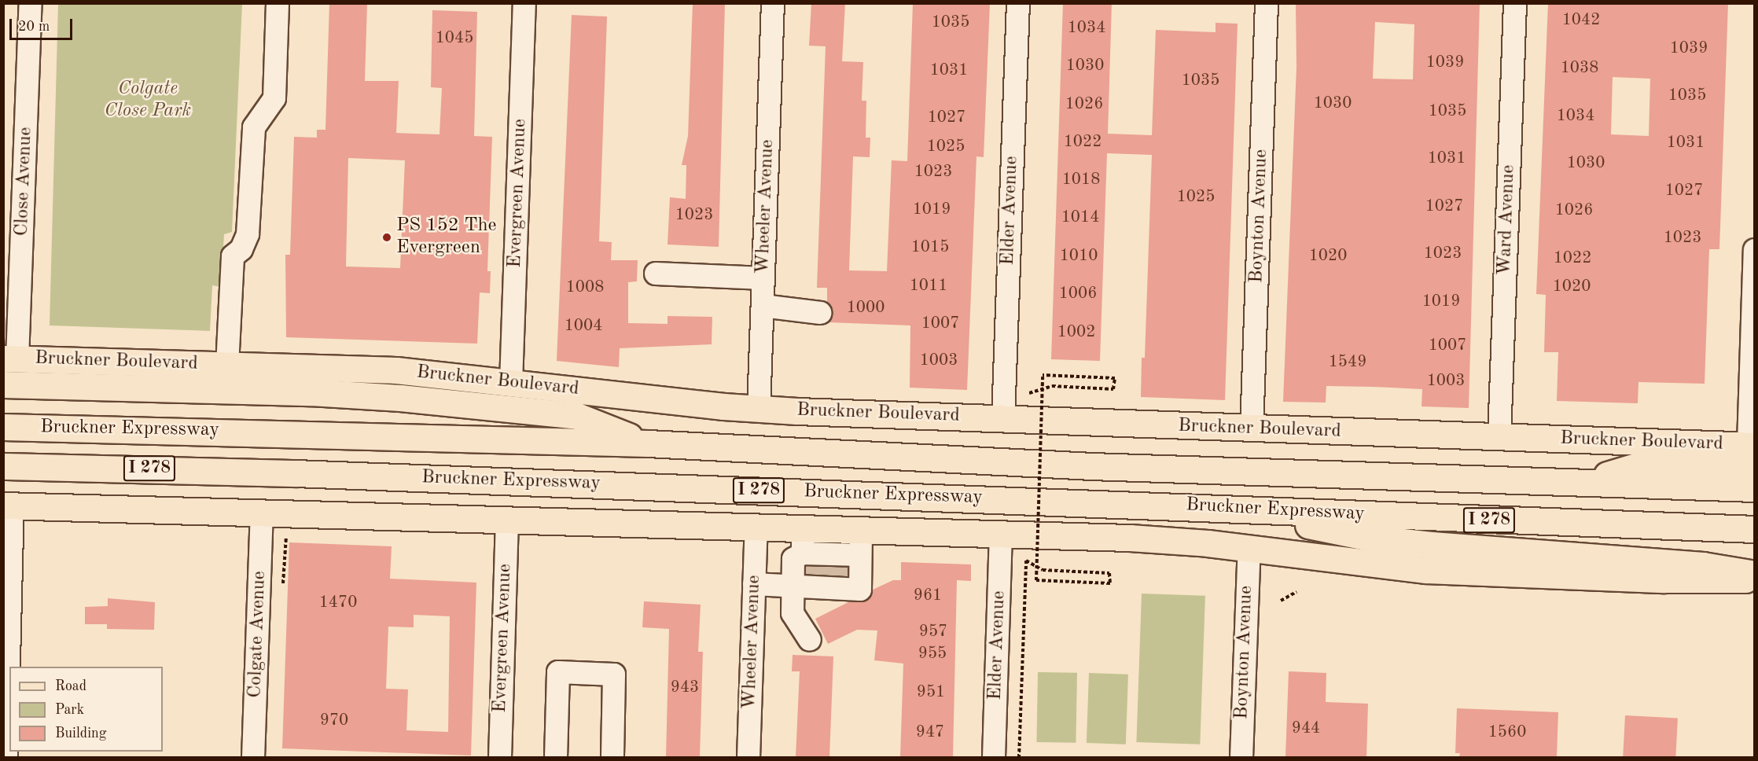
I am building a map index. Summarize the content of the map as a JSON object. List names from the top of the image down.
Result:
{
  "streets": {
    "main road": ["Bruckner Boulevard", "Bruckner Expressway", "I 278"],
    "street": [
      "Close Avenue",
      "Evergreen Avenue",
      "Wheeler Avenue",
      "Elder Avenue",
      "Boynton Avenue",
      "Ward Avenue",
      "Colgate Avenue"
    ]
  },
  "crossings": [
    ["Close Avenue", "Bruckner Boulevard"],
    ["Evergreen Avenue", "Bruckner Boulevard"],
    ["Wheeler Avenue", "Bruckner Boulevard"],
    ["Elder Avenue", "Bruckner Boulevard"],
    ["Boynton Avenue", "Bruckner Boulevard"],
    ["Ward Avenue", "Bruckner Boulevard"]
  ],
  "parks": ["Colgate Close Park"],
  "places": ["PS 152 The Evergreen"],
  "house_numbers": [
    "1042",
    "1035",
    "1034",
    "1045",
    "1039",
    "1039",
    "1030",
    "1038",
    "1031",
    "1035",
    "1035",
    "1030",
    "1026",
    "1035",
    "1034",
    "1027",
    "1022",
    "1031",
    "1025",
    "1031",
    "1030",
    "1023",
    "1018",
    "1027",
    "1025",
    "1027",
    "1019",
    "1026",
    "1023",
    "1014",
    "1023",
    "1015",
    "1023",
    "1010",
    "1020",
    "1022",
    "1011",
    "1020",
    "1008",
    "1006",
    "1019",
    "1000",
    "1007",
    "1004",
    "1002",
    "1007",
    "1003",
    "1549",
    "1003",
    "961",
    "1470",
    "957",
    "955",
    "943",
    "951",
    "970",
    "944",
    "947",
    "1560"
  ],
  "legend": ["Road", "Park", "Building"],
  "scale_bar": "20 m"
}
